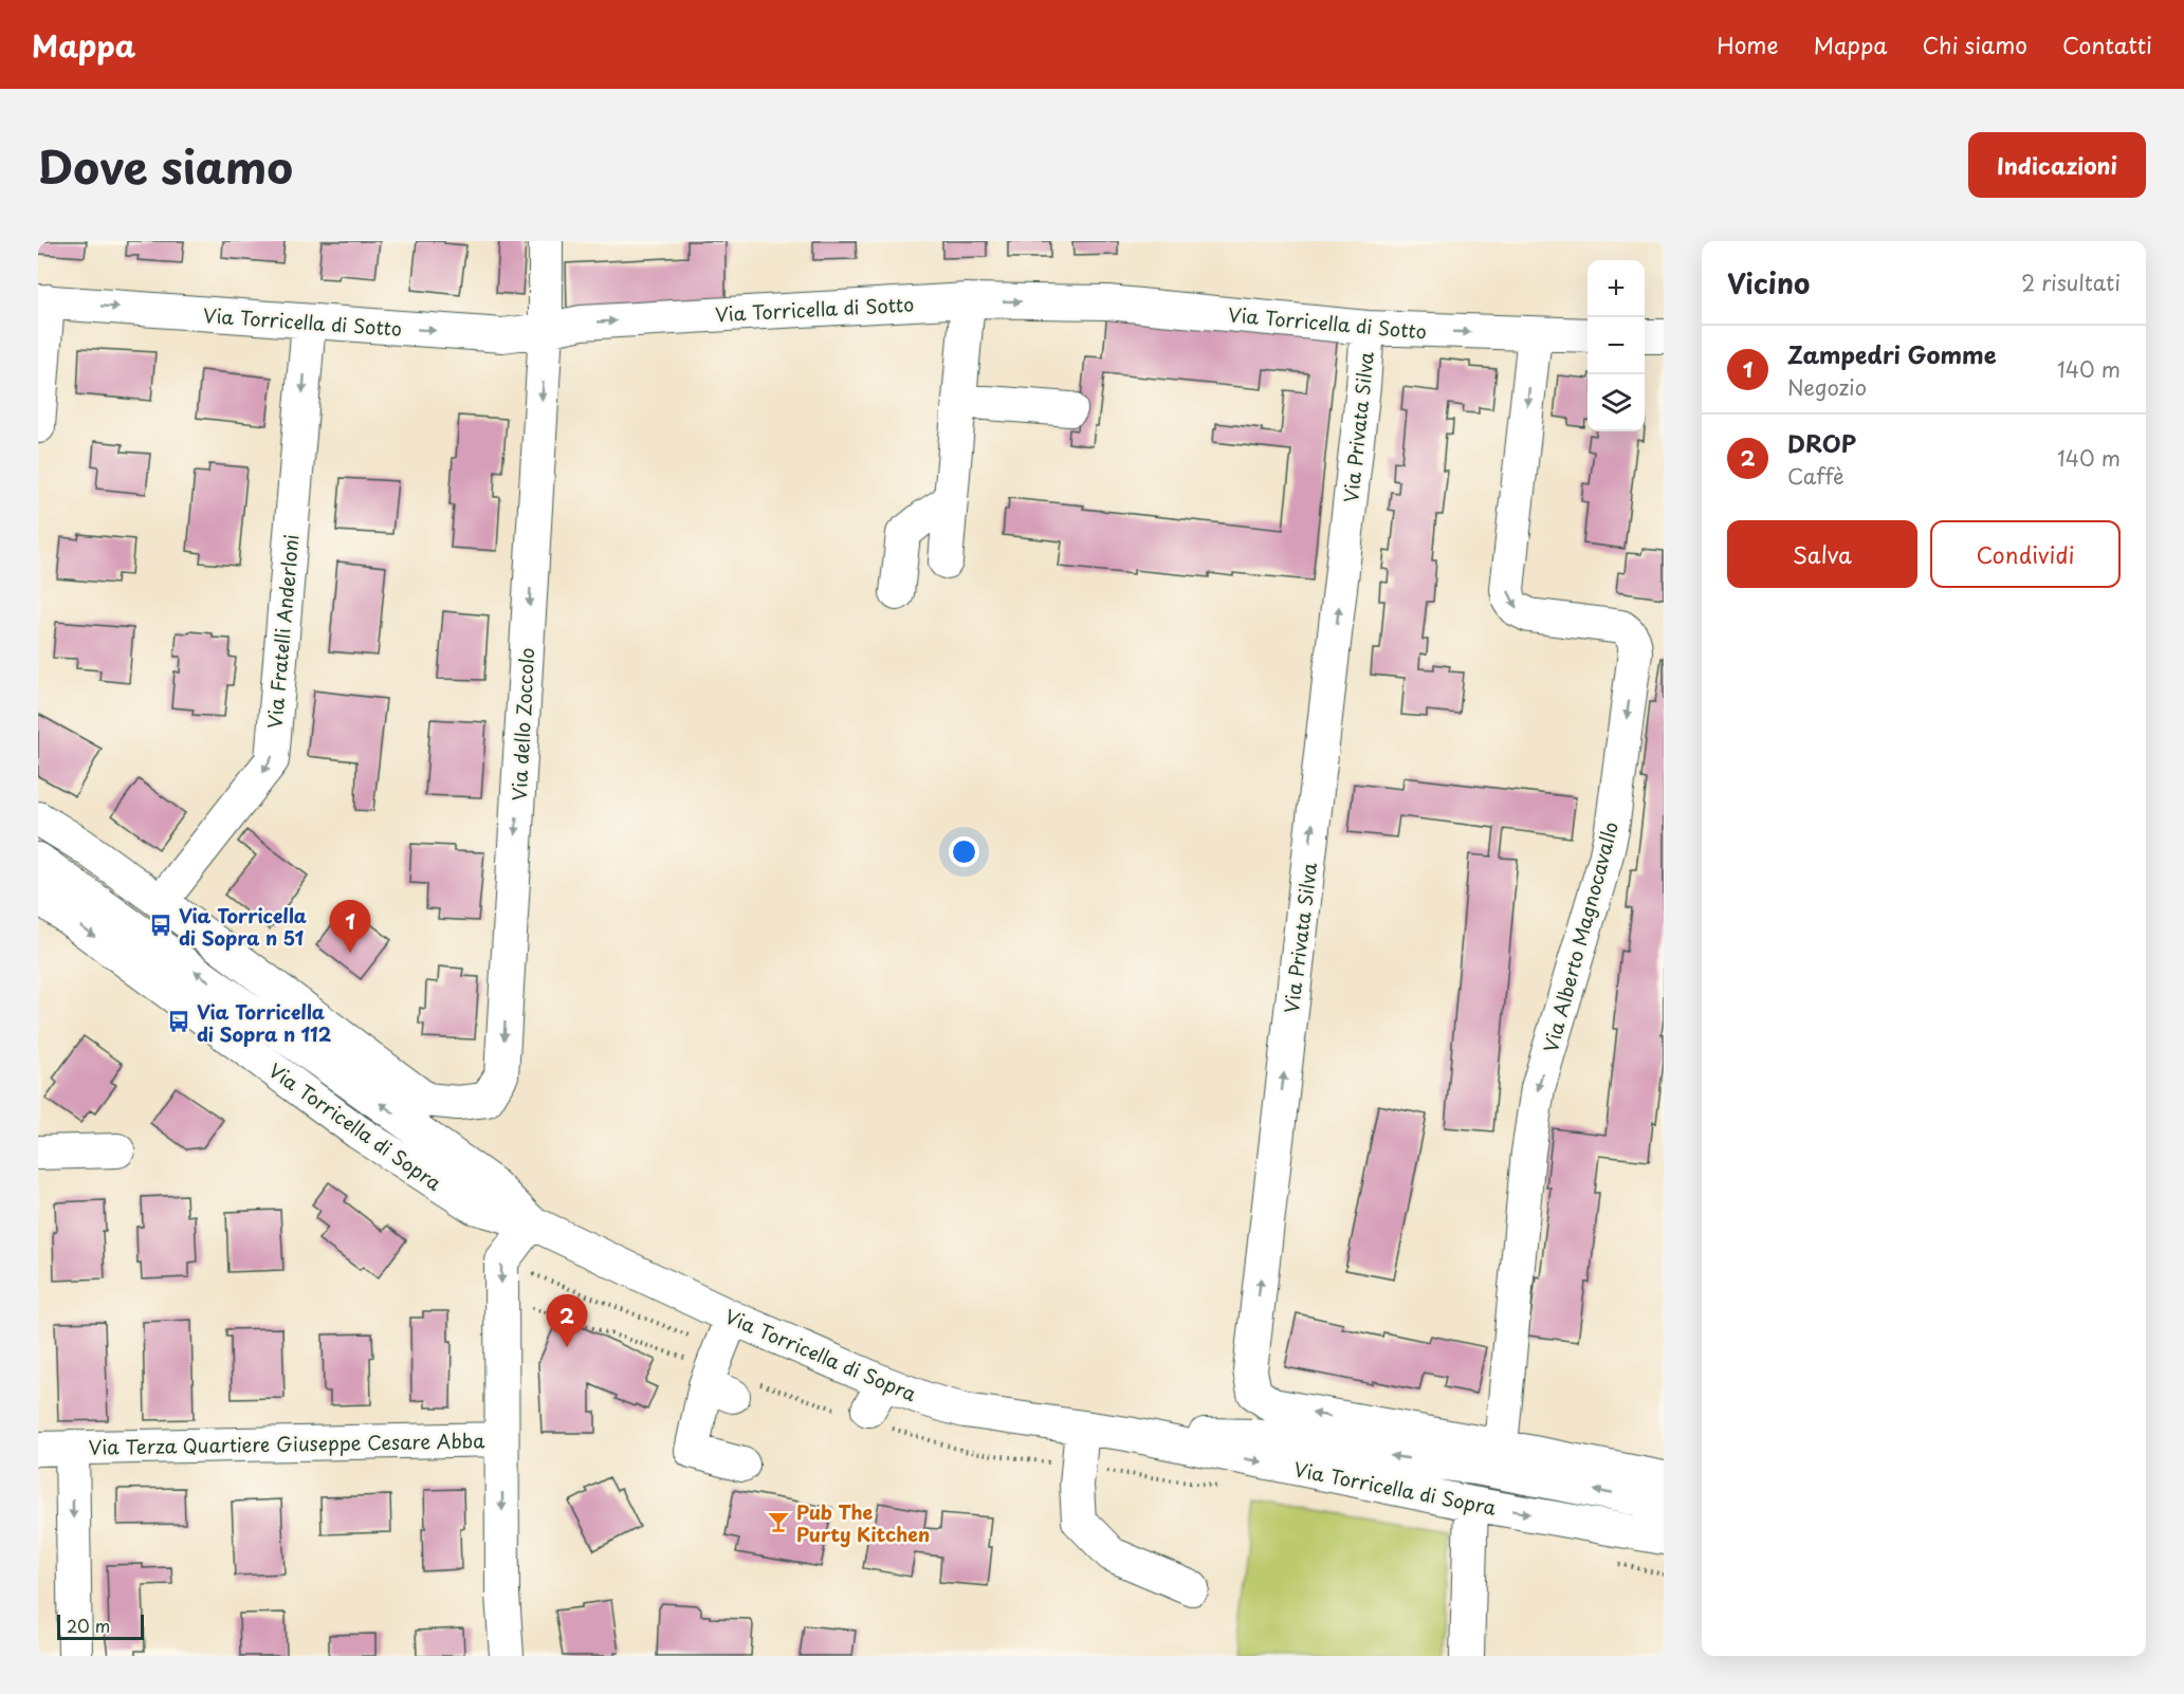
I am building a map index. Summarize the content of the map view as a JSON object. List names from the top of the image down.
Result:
{
  "streets": {
    "street": [
      "Via Torricella di Sotto",
      "Via Privata Silva",
      "Via Fratelli Anderloni",
      "Via dello Zoccolo",
      "Via Alberto Magnocavallo",
      "Via Torricella di Sopra",
      "Via Terza Quartiere Giuseppe Cesare Abba"
    ]
  },
  "crossings": [
    ["Via Torricella di Sotto", "Via Privata Silva"],
    ["Via Torricella di Sotto", "Via Fratelli Anderloni"],
    ["Via Torricella di Sotto", "Via dello Zoccolo"],
    ["Via Torricella di Sotto", "Via Alberto Magnocavallo"],
    ["Via Privata Silva", "Via Alberto Magnocavallo"],
    ["Via Privata Silva", "Via Torricella di Sopra"]
  ],
  "one_way": [
    "Via Torricella di Sotto",
    "Via Privata Silva",
    "Via Fratelli Anderloni",
    "Via dello Zoccolo",
    "Via Alberto Magnocavallo"
  ],
  "places": {
    "bus stop": ["Via Torricella di Sopra n 51", "Via Torricella di Sopra n 112"],
    "bar": ["Pub The Purty Kitchen"]
  },
  "scale_bar": "20 m",
  "page": {
    "header": "Mappa",
    "nav": [
      "Home",
      "Mappa",
      "Chi siamo",
      "Contatti"
    ],
    "title": "Dove siamo",
    "buttons": [
      "Indicazioni",
      ["Salva", "Condividi"]
    ],
    "heading": ["Vicino", "2 risultati"],
    "map_buttons": ["+", "−"],
    "list": [
      {
        "mark": "1",
        "name": "Zampedri Gomme",
        "note": "Negozio",
        "value": "140 m"
      },
      {
        "mark": "2",
        "name": "DROP",
        "note": "Caffè",
        "value": "140 m"
      }
    ],
    "pins": ["1", "2"],
    "scale": "20 m"
  }
}
